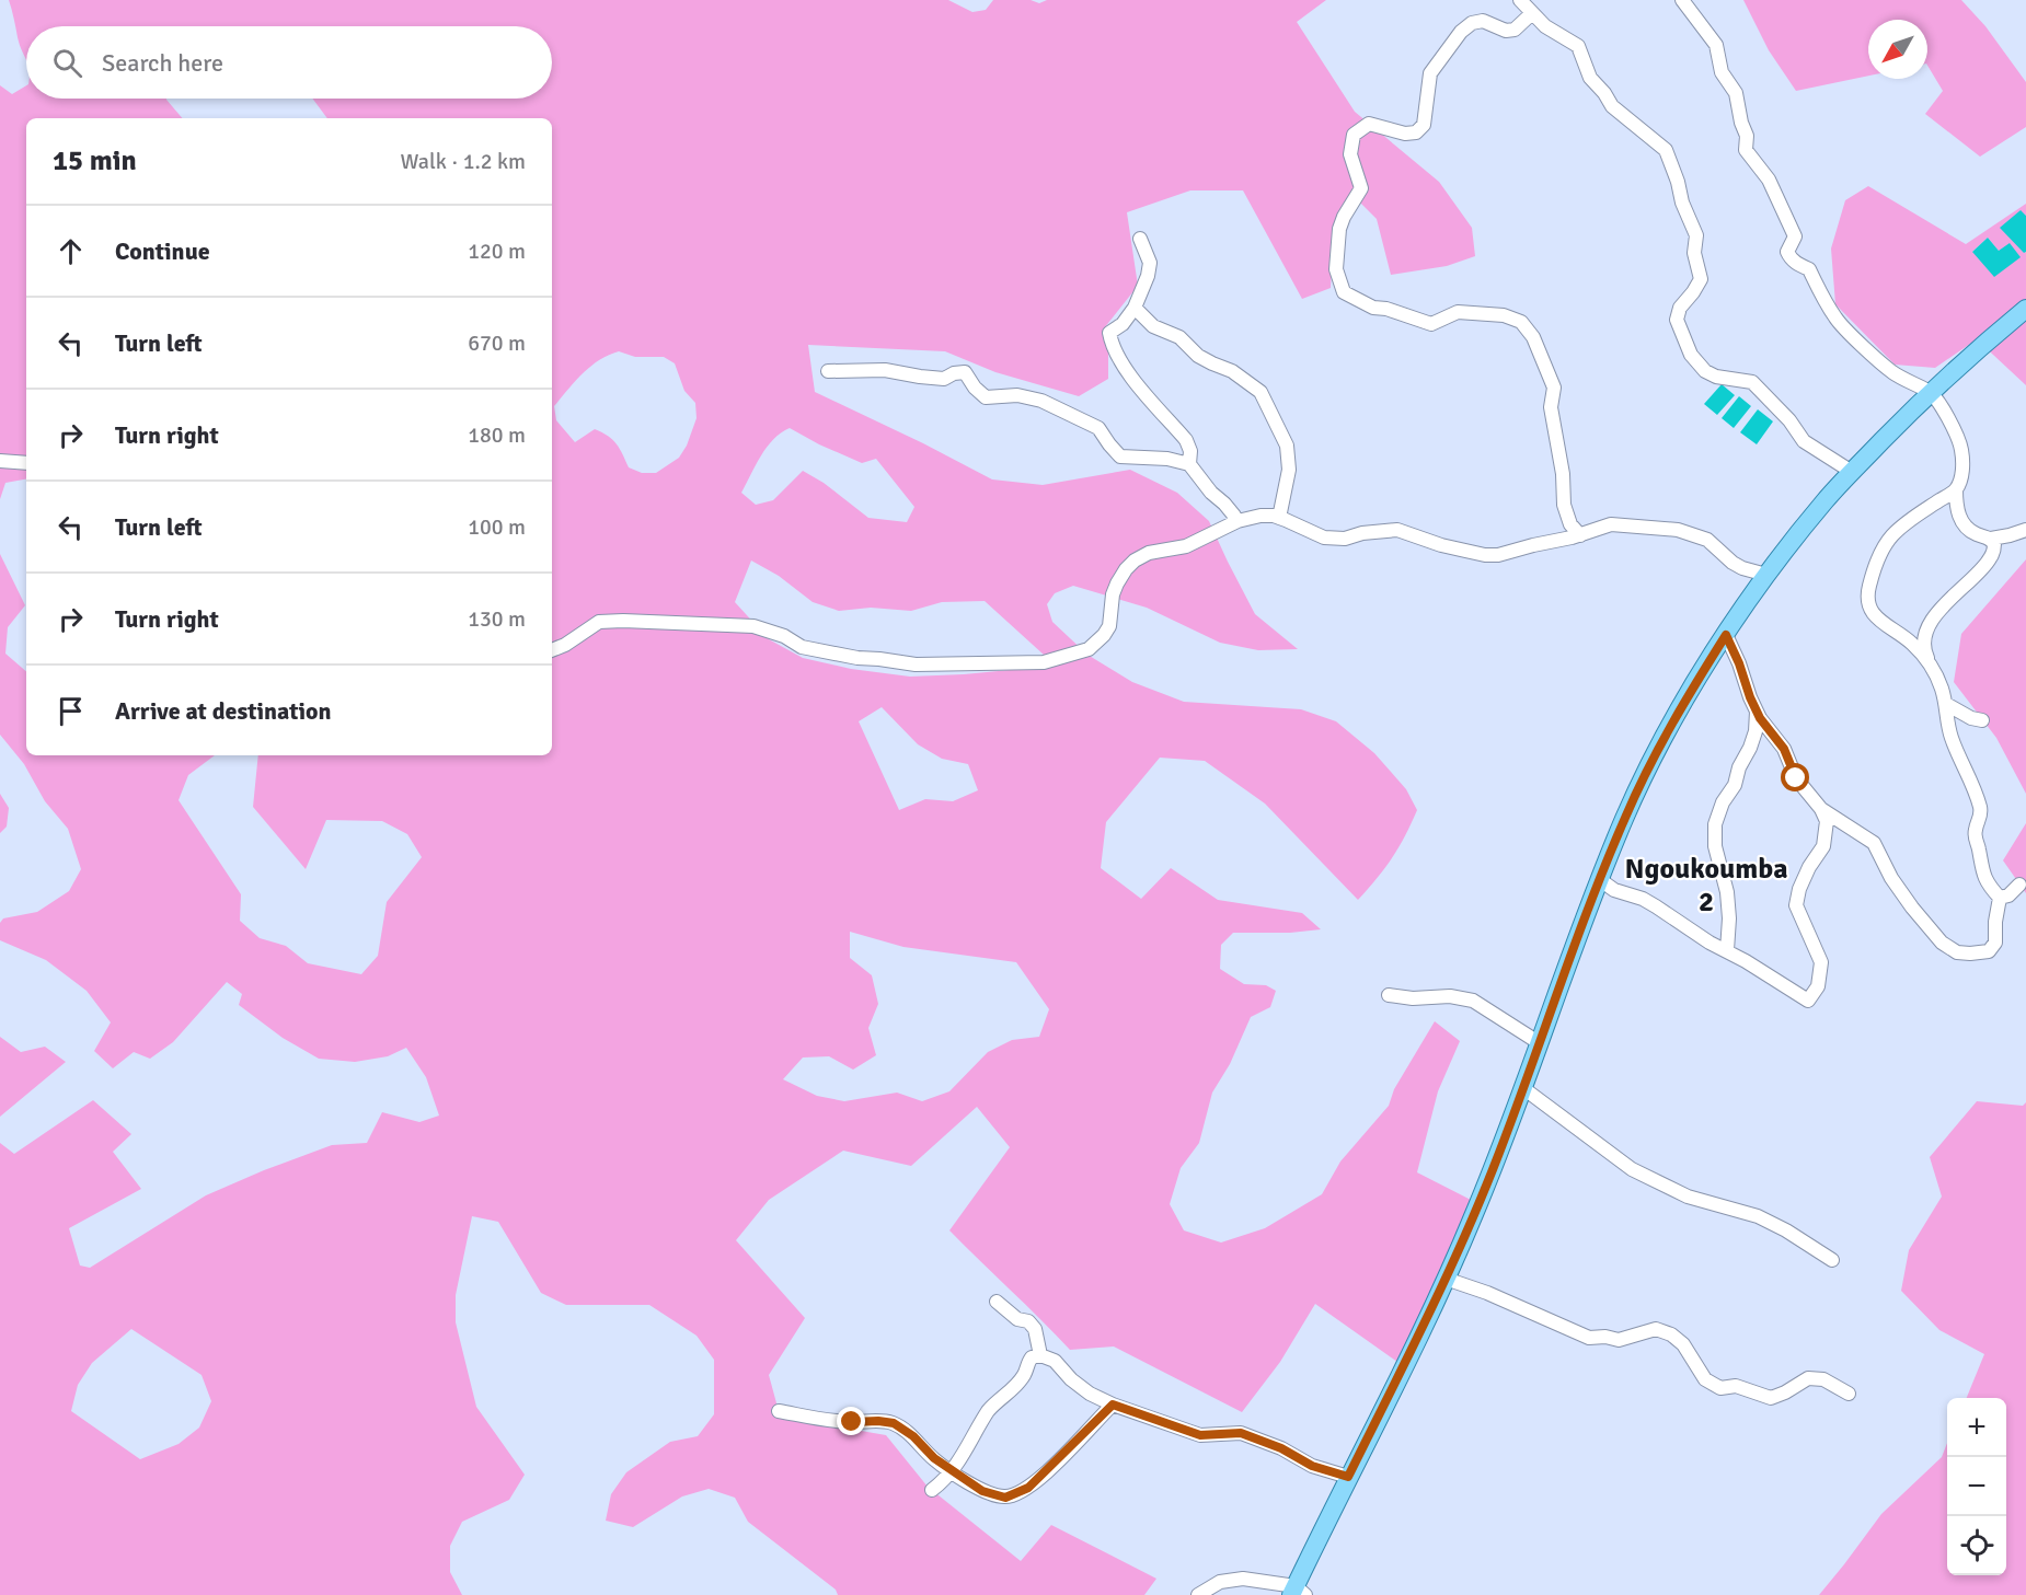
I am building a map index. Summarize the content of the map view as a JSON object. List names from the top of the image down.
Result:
{
  "districts": ["Ngoukoumba 2"],
  "north": "bottom left",
  "page": {
    "search": "Search here",
    "heading": ["15 min", "Walk · 1.2 km"],
    "list": [
      ["Continue", "120 m"],
      ["Turn left", "670 m"],
      ["Turn right", "180 m"],
      ["Turn left", "100 m"],
      ["Turn right", "130 m"],
      "Arrive at destination"
    ],
    "map_buttons": ["+", "−"]
  }
}
